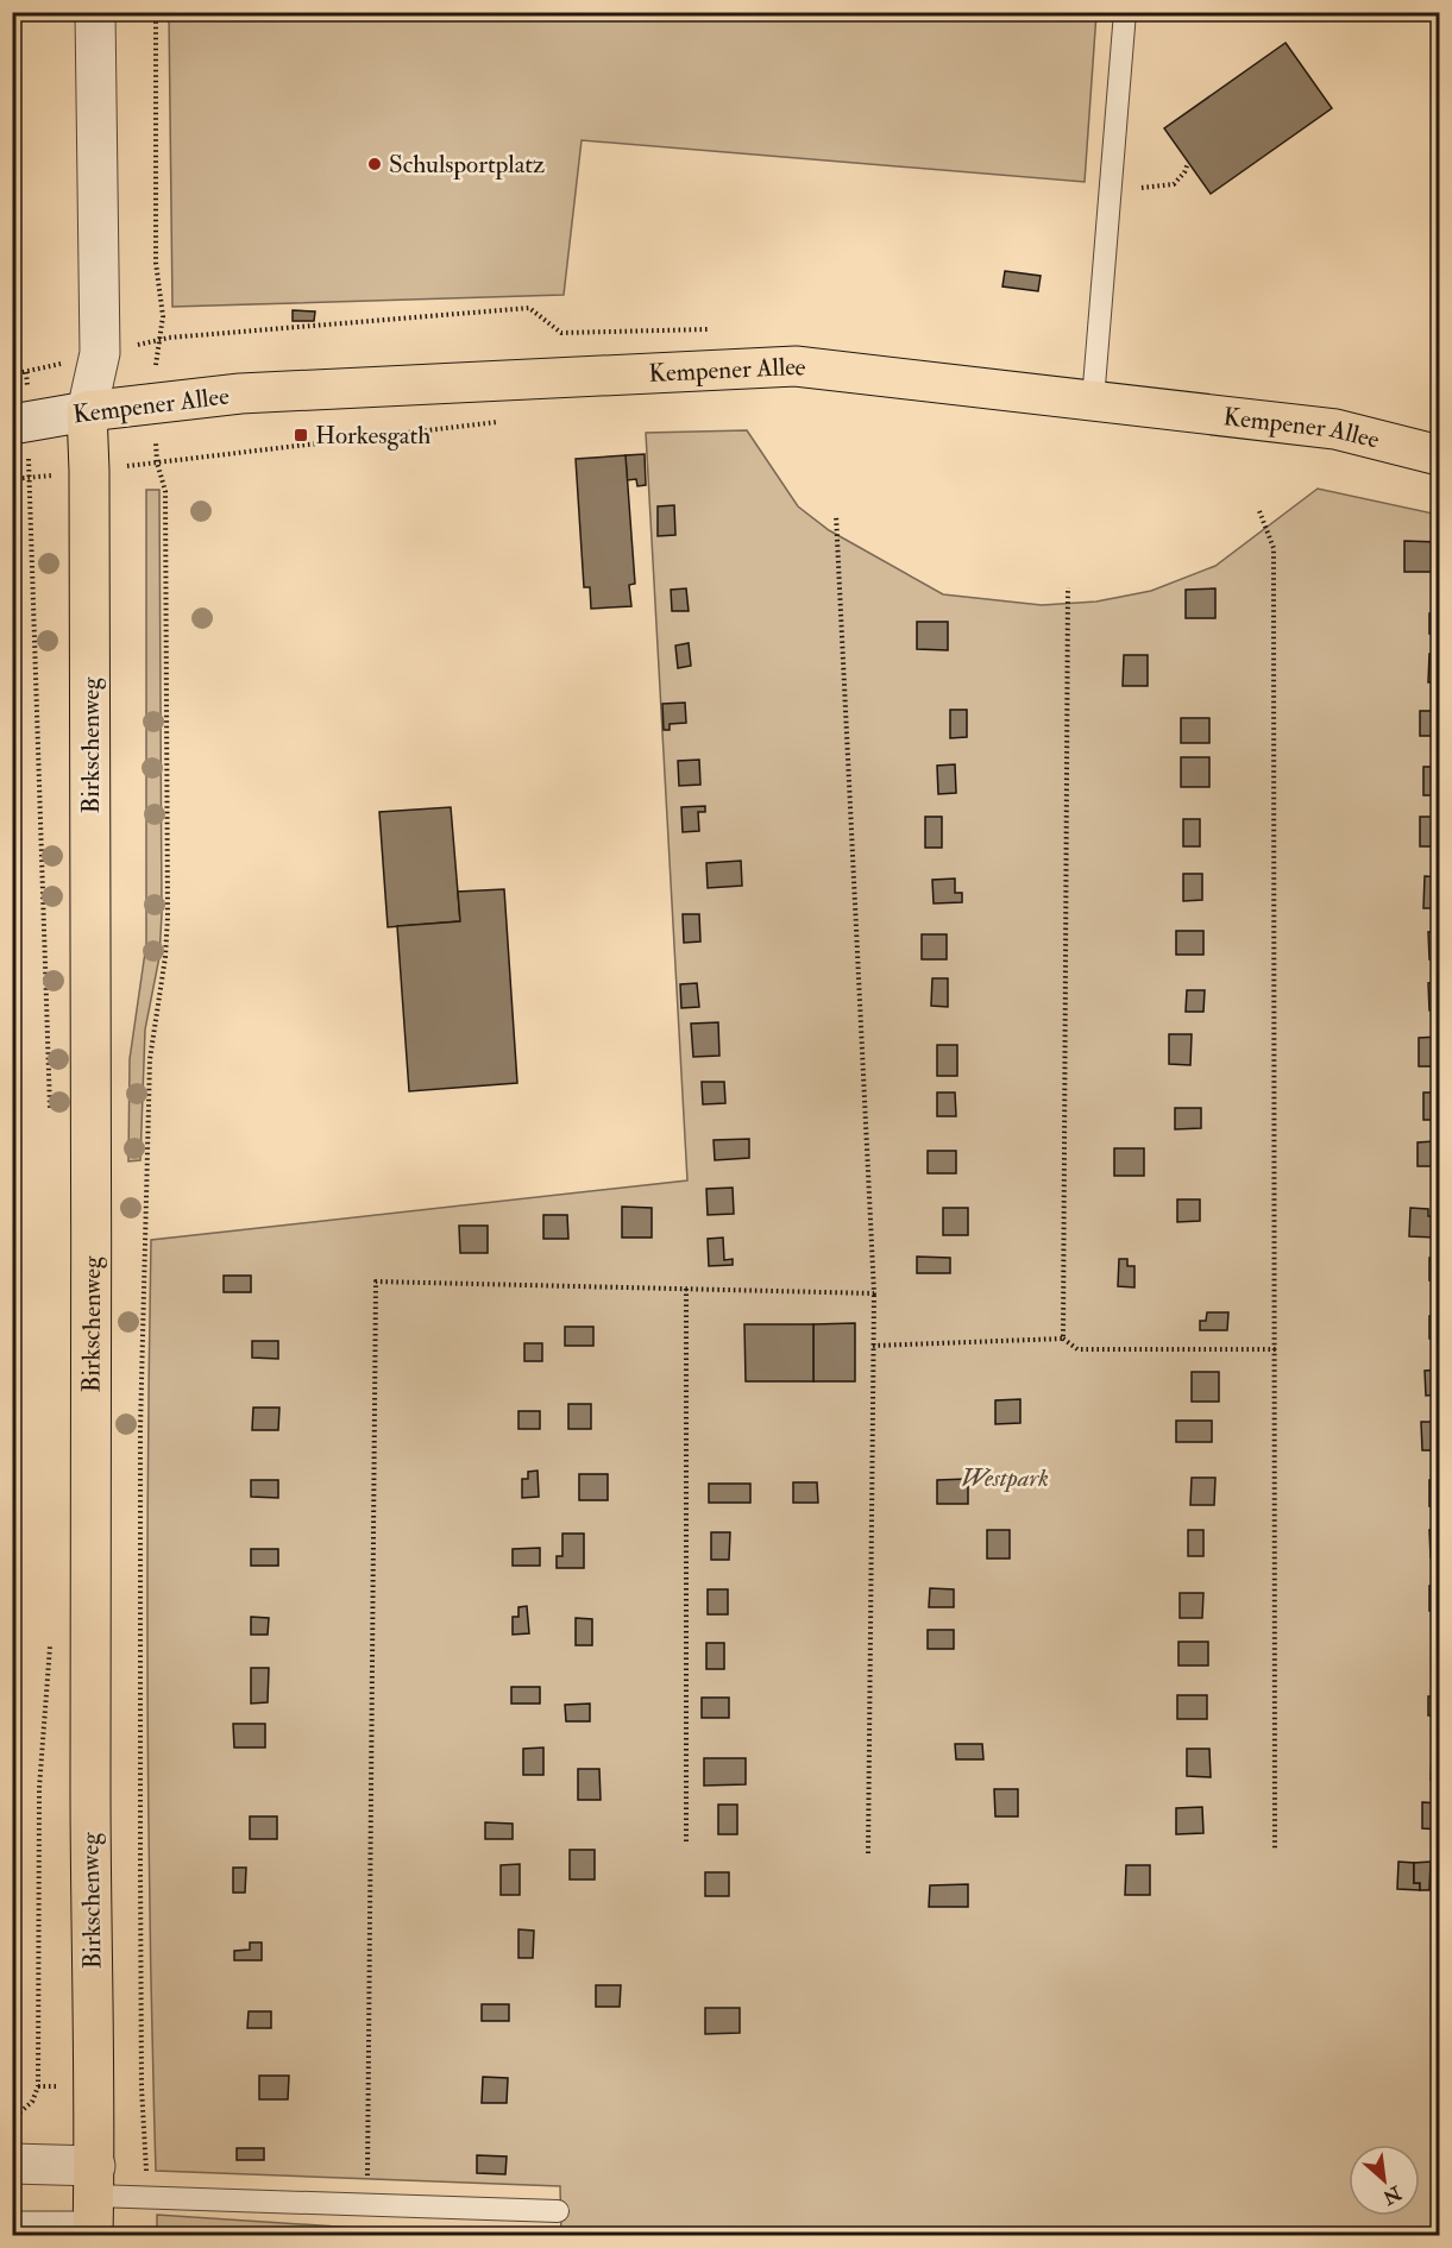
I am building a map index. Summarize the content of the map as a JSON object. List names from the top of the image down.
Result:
{
  "streets": {
    "main road": ["Kempener Allee", "Birkschenweg"]
  },
  "crossings": [
    ["Kempener Allee", "Birkschenweg"]
  ],
  "parks": ["Westpark"],
  "places": {
    "other": ["Schulsportplatz"],
    "transit": ["Horkesgath"]
  },
  "north": "bottom right"
}
